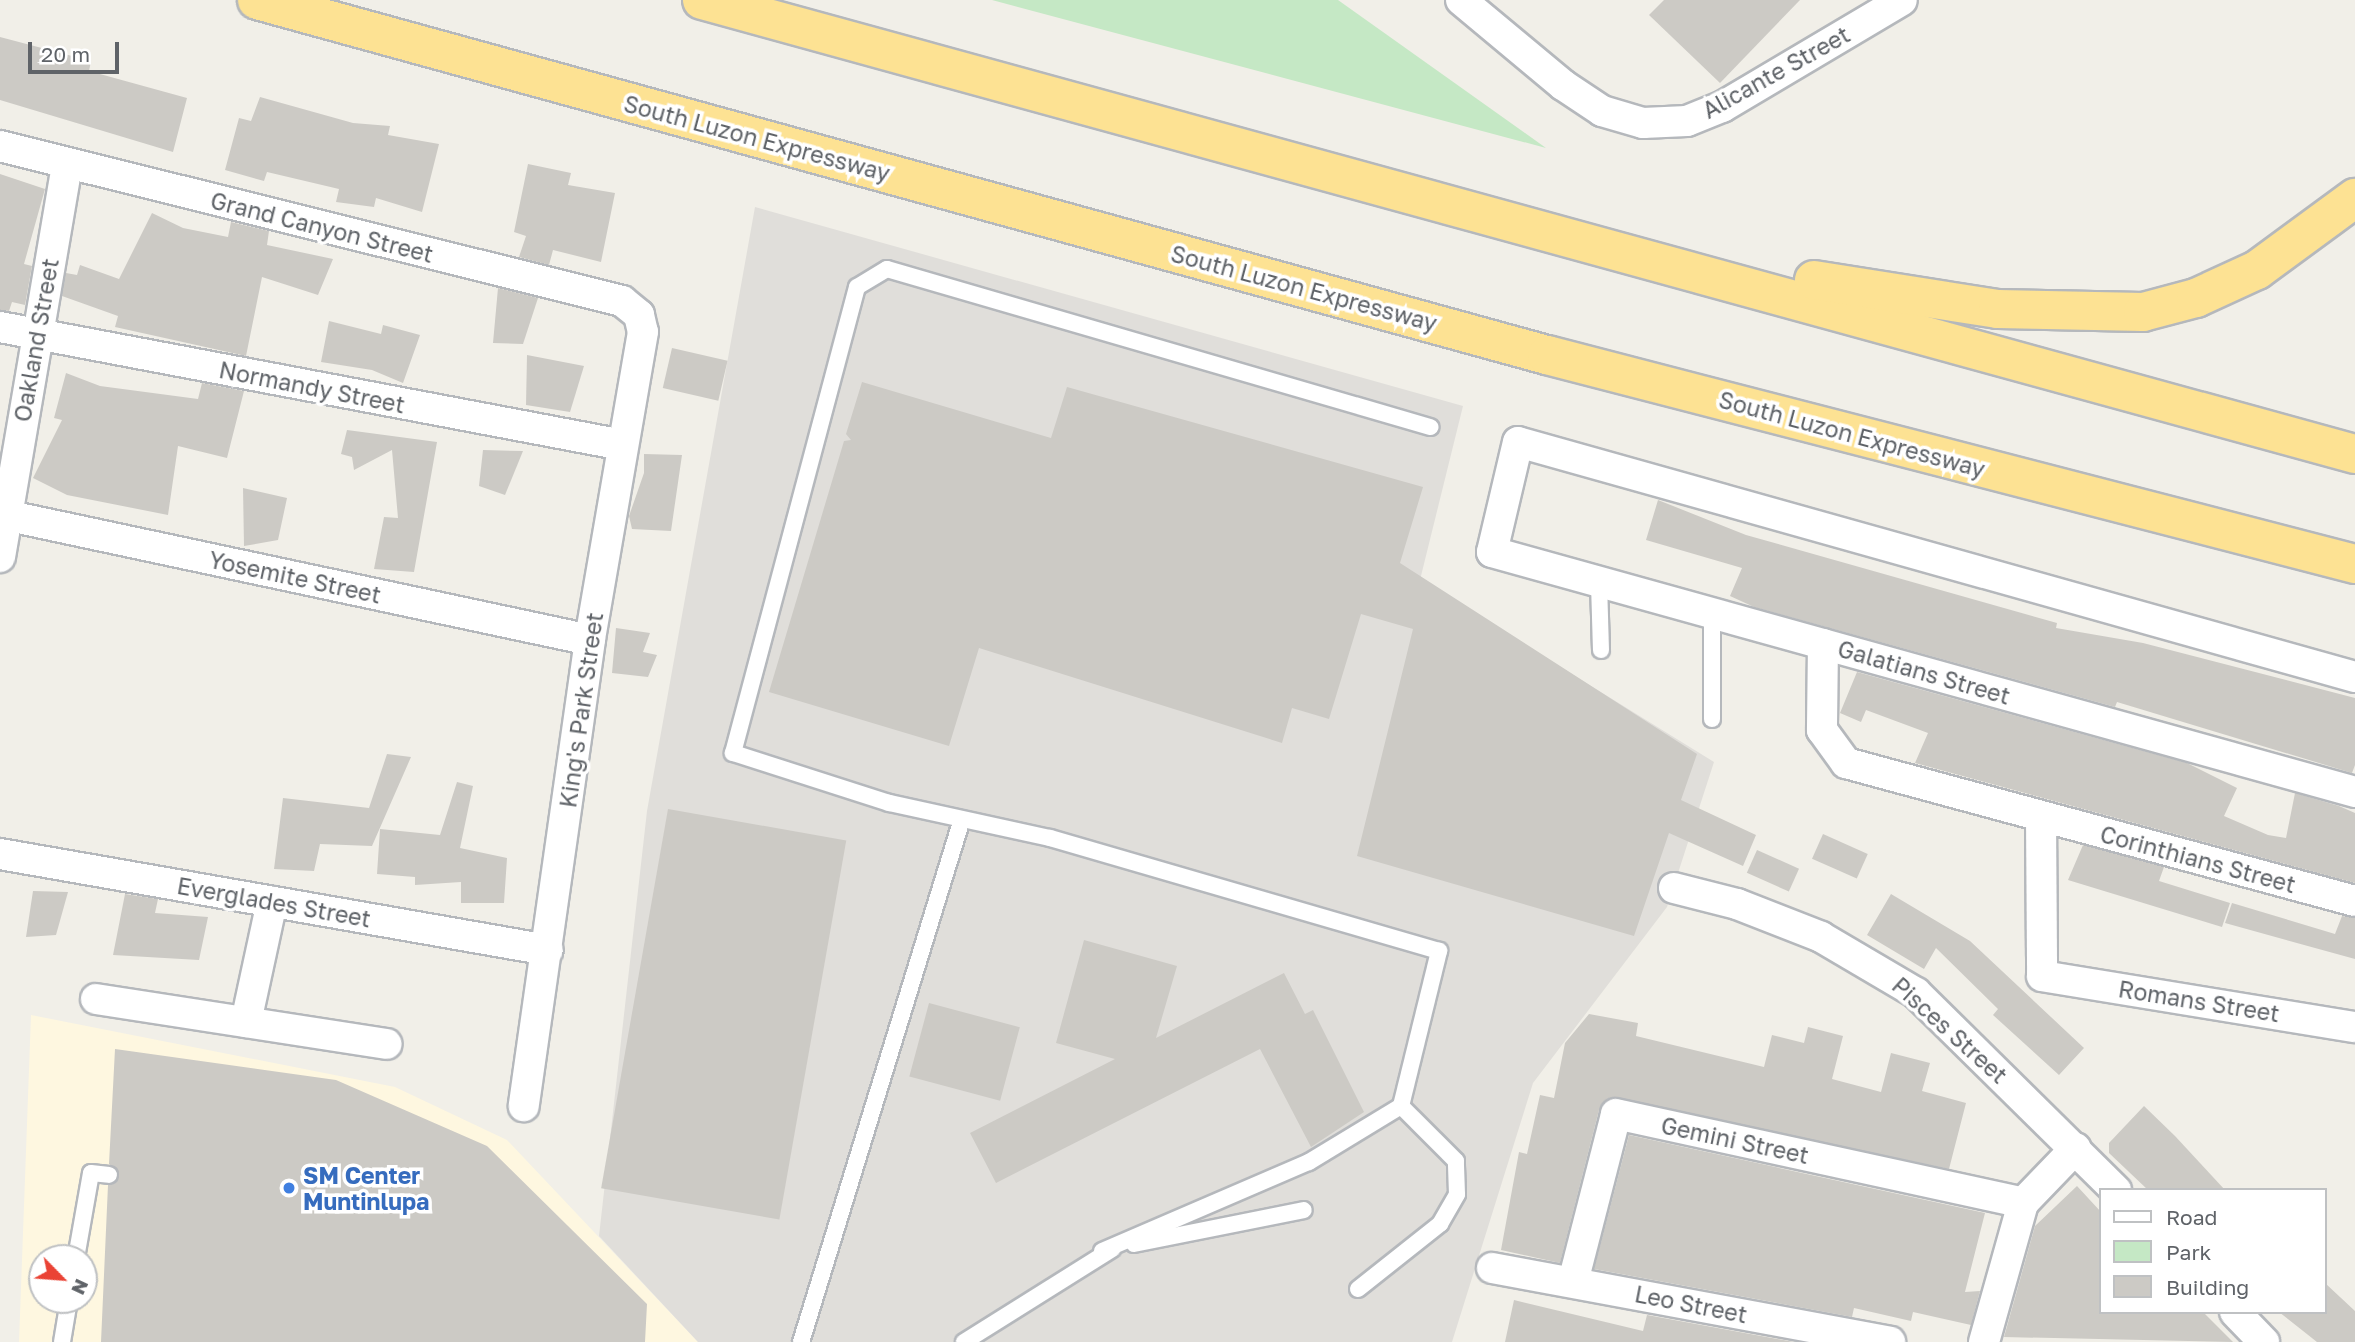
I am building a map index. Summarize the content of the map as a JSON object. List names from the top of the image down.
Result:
{
  "streets": {
    "highway": ["South Luzon Expressway"],
    "street": [
      "Alicante Street",
      "Grand Canyon Street",
      "Oakland Street",
      "Normandy Street",
      "Yosemite Street",
      "Galatians Street",
      "King's Park Street",
      "Corinthians Street",
      "Everglades Street",
      "Romans Street",
      "Pisces Street",
      "Gemini Street",
      "Leo Street"
    ]
  },
  "crossings": [
    ["Grand Canyon Street", "Oakland Street"],
    ["Grand Canyon Street", "King's Park Street"],
    ["Oakland Street", "Normandy Street"],
    ["Oakland Street", "Yosemite Street"],
    ["Normandy Street", "King's Park Street"],
    ["Yosemite Street", "King's Park Street"],
    ["Galatians Street", "Corinthians Street"],
    ["King's Park Street", "Everglades Street"],
    ["Corinthians Street", "Romans Street"],
    ["Gemini Street", "Leo Street"]
  ],
  "places": ["SM Center Muntinlupa"],
  "legend": ["Road", "Park", "Building"],
  "scale_bar": "20 m",
  "north": "bottom right"
}
